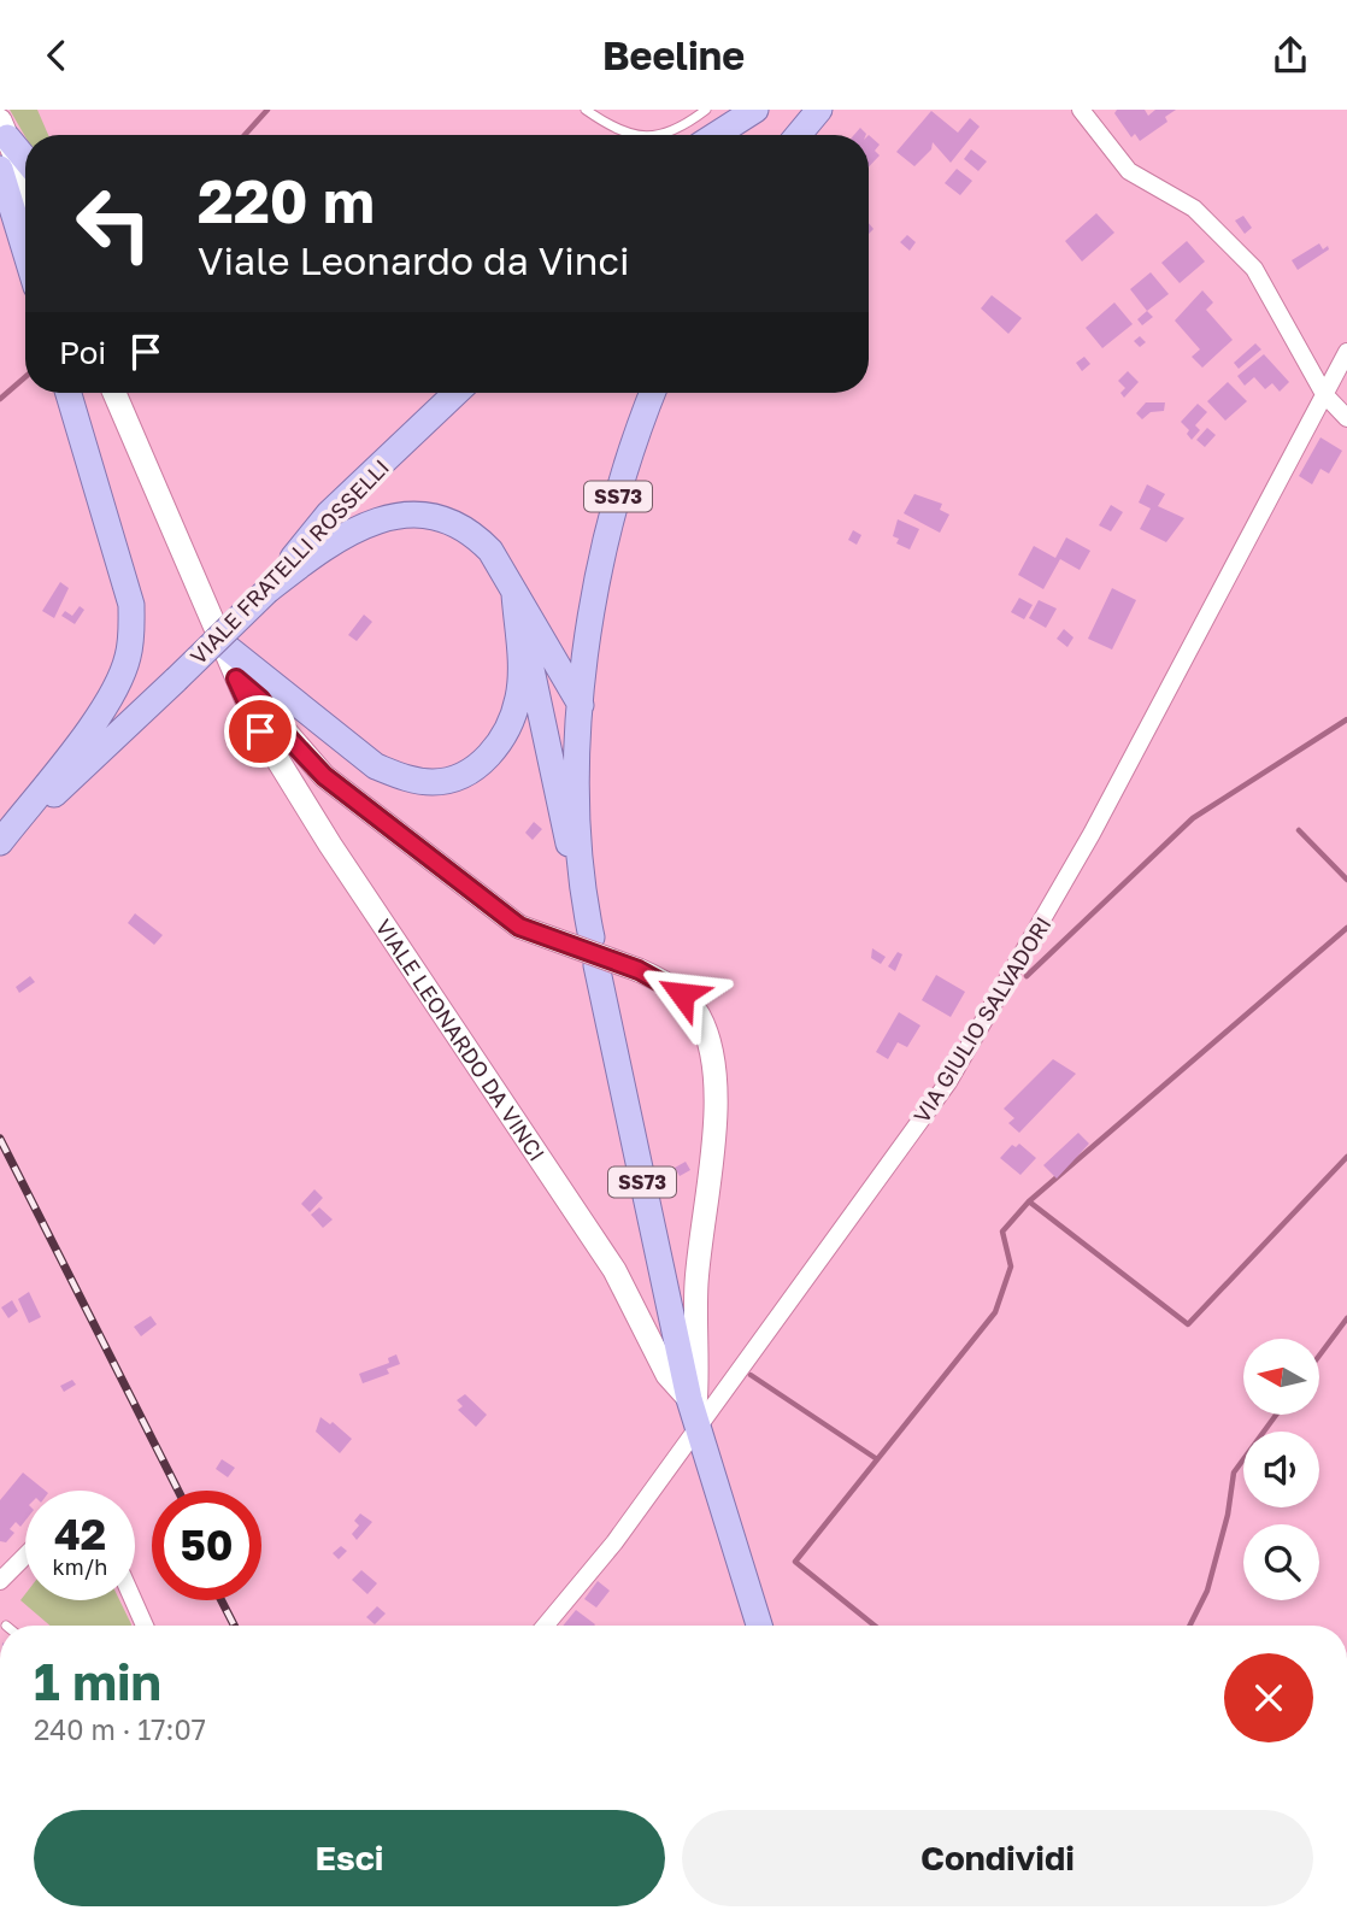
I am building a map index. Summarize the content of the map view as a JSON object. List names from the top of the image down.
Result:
{
  "streets": {
    "main road": ["SS73", "VIALE FRATELLI ROSSELLI", "VIALE LEONARDO DA VINCI"],
    "street": ["VIA GIULIO SALVADORI"]
  },
  "crossings": [
    ["SS73", "VIA GIULIO SALVADORI"],
    ["SS73", "VIALE LEONARDO DA VINCI"],
    ["VIA GIULIO SALVADORI", "VIALE LEONARDO DA VINCI"]
  ],
  "north": "left",
  "page": {
    "header": "Beeline",
    "turn": ["220 m", "Viale Leonardo da Vinci"],
    "then": "Poi",
    "speed": "42 km/h",
    "limit": "50",
    "heading": ["1 min", "240 m · 17:07"],
    "buttons": ["Esci", "Condividi"]
  }
}
